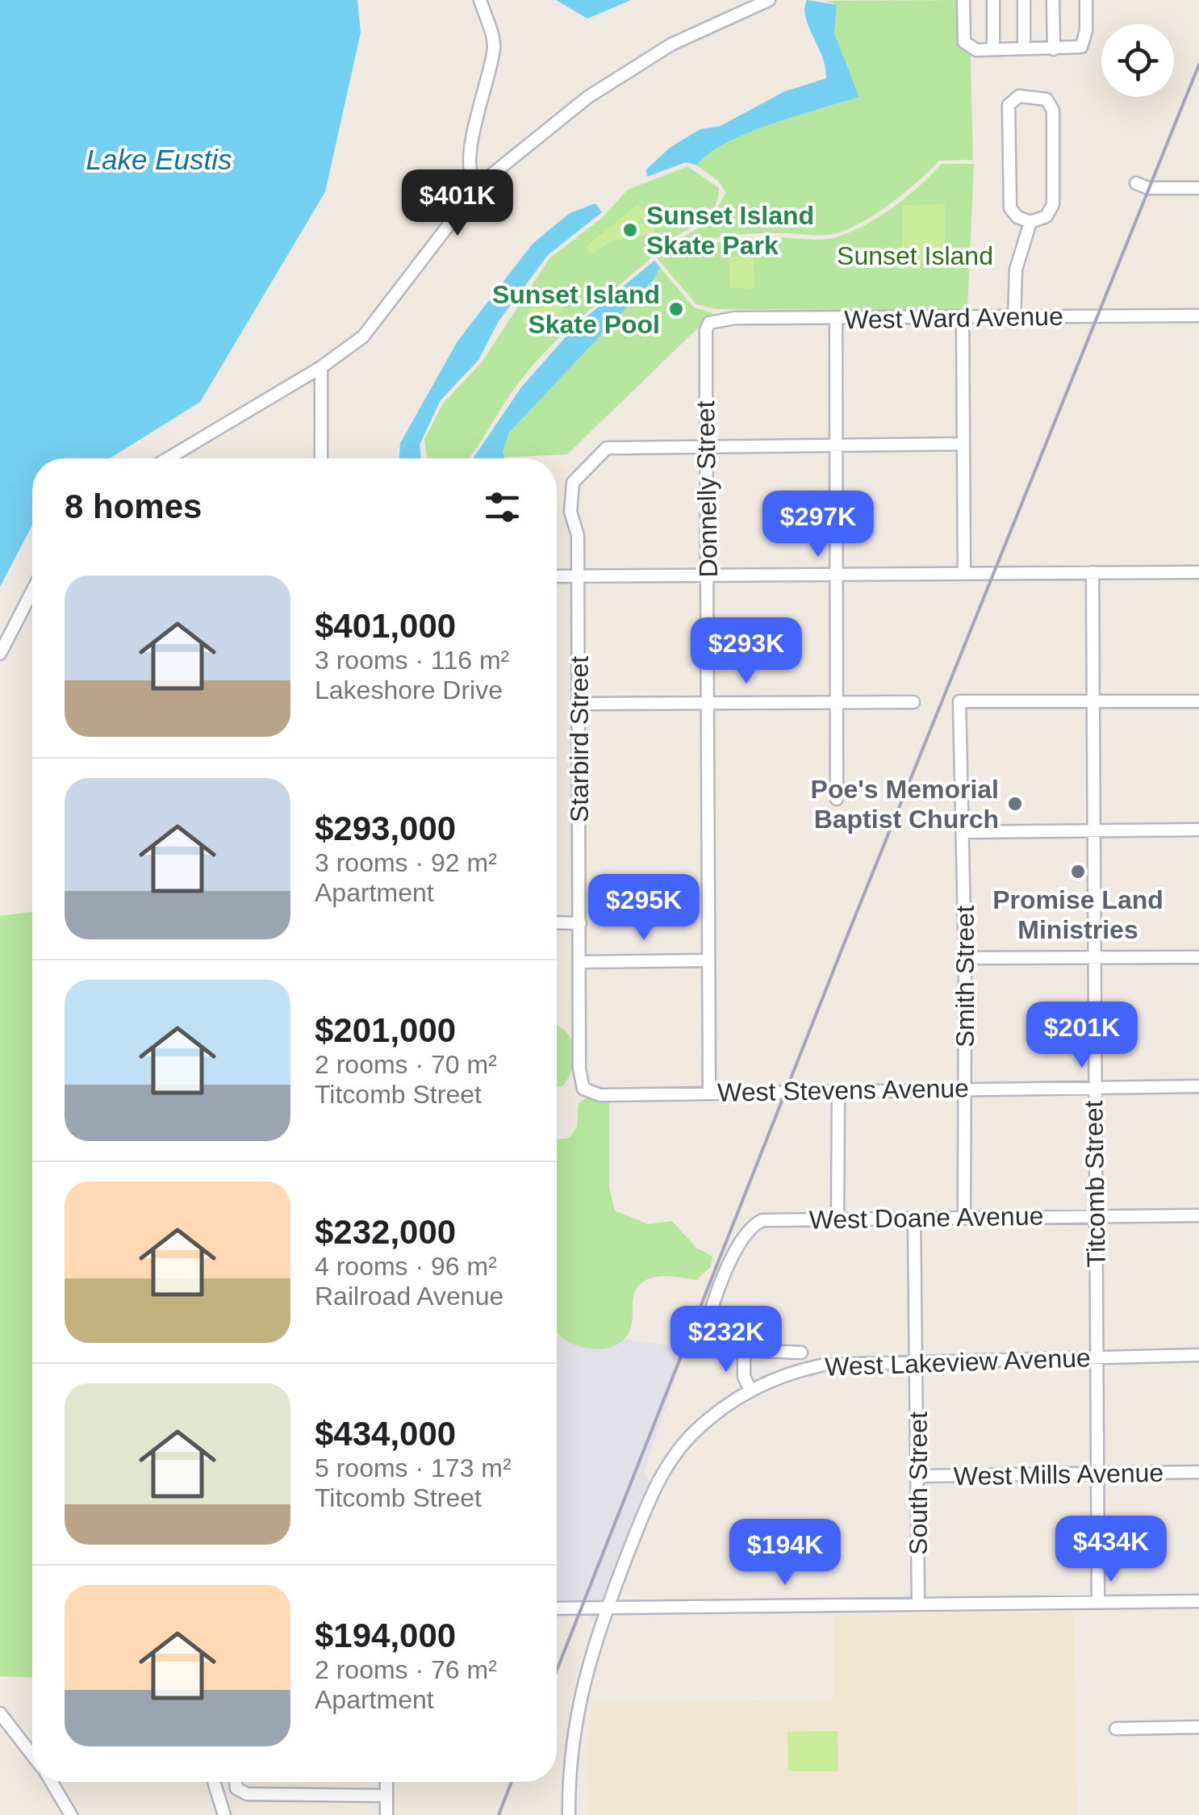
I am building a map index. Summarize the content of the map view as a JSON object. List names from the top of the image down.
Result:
{
  "streets": {
    "street": [
      "West Ward Avenue",
      "Donnelly Street",
      "Starbird Street",
      "Smith Street",
      "West Stevens Avenue",
      "Titcomb Street",
      "West Doane Avenue",
      "West Lakeview Avenue",
      "West Mills Avenue",
      "South Street"
    ]
  },
  "crossings": [
    ["West Ward Avenue", "Donnelly Street"],
    ["Donnelly Street", "Starbird Street"],
    ["Donnelly Street", "West Stevens Avenue"],
    ["Starbird Street", "West Stevens Avenue"],
    ["Smith Street", "West Stevens Avenue"],
    ["Smith Street", "Titcomb Street"],
    ["Smith Street", "West Doane Avenue"],
    ["West Stevens Avenue", "Titcomb Street"],
    ["Titcomb Street", "West Doane Avenue"],
    ["Titcomb Street", "West Lakeview Avenue"],
    ["Titcomb Street", "West Mills Avenue"],
    ["West Doane Avenue", "South Street"],
    ["West Lakeview Avenue", "South Street"],
    ["West Mills Avenue", "South Street"]
  ],
  "water": ["Lake Eustis"],
  "parks": ["Sunset Island"],
  "places": [
    "Sunset Island Skate Park",
    "Sunset Island Skate Pool",
    "Poe's Memorial Baptist Church",
    "Promise Land Ministries"
  ],
  "page": {
    "price": [
      "$401K",
      "$297K",
      "$293K",
      "$295K",
      "$201K",
      "$232K",
      "$434K",
      "$194K"
    ],
    "heading": "8 homes",
    "list": [
      {
        "name": "$401,000",
        "note": "3 rooms · 116 m² · Lakeshore Drive"
      },
      {
        "name": "$293,000",
        "note": "3 rooms · 92 m² · Apartment"
      },
      {
        "name": "$201,000",
        "note": "2 rooms · 70 m² · Titcomb Street"
      },
      {
        "name": "$232,000",
        "note": "4 rooms · 96 m² · Railroad Avenue"
      },
      {
        "name": "$434,000",
        "note": "5 rooms · 173 m² · Titcomb Street"
      },
      {
        "name": "$194,000",
        "note": "2 rooms · 76 m² · Apartment"
      }
    ]
  }
}
